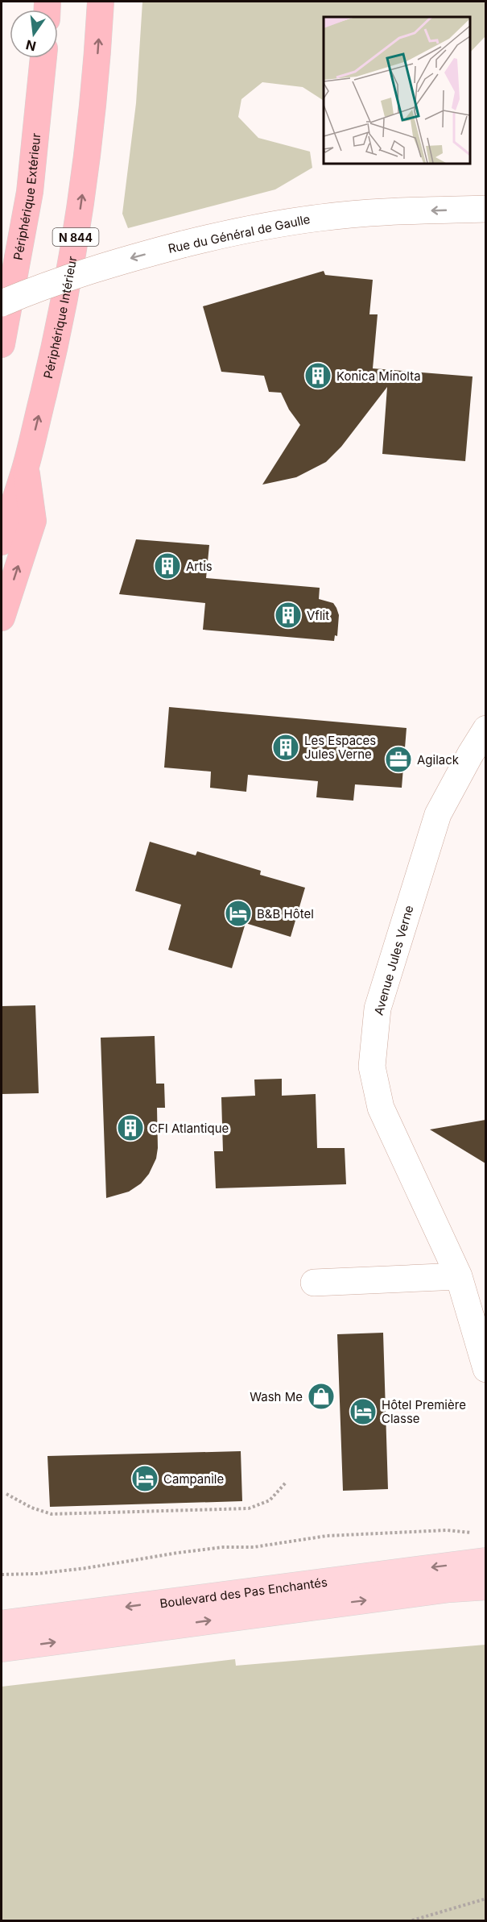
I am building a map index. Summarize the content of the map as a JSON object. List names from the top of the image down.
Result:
{
  "streets": {
    "highway": ["Périphérique Extérieur", "N 844", "Périphérique Intérieur"],
    "main road": ["Boulevard des Pas Enchantés"],
    "street": ["Rue du Général de Gaulle", "Avenue Jules Verne"]
  },
  "one_way": ["Rue du Général de Gaulle", "Périphérique Intérieur"],
  "places": {
    "building": [
      "Konica Minolta",
      "Artis",
      "Vflit",
      "Les Espaces Jules Verne",
      "CFI Atlantique"
    ],
    "office": ["Agilack"],
    "hotel": ["B&B Hôtel", "Hôtel Première Classe", "Campanile"],
    "shop": ["Wash Me"]
  },
  "north": "bottom"
}
